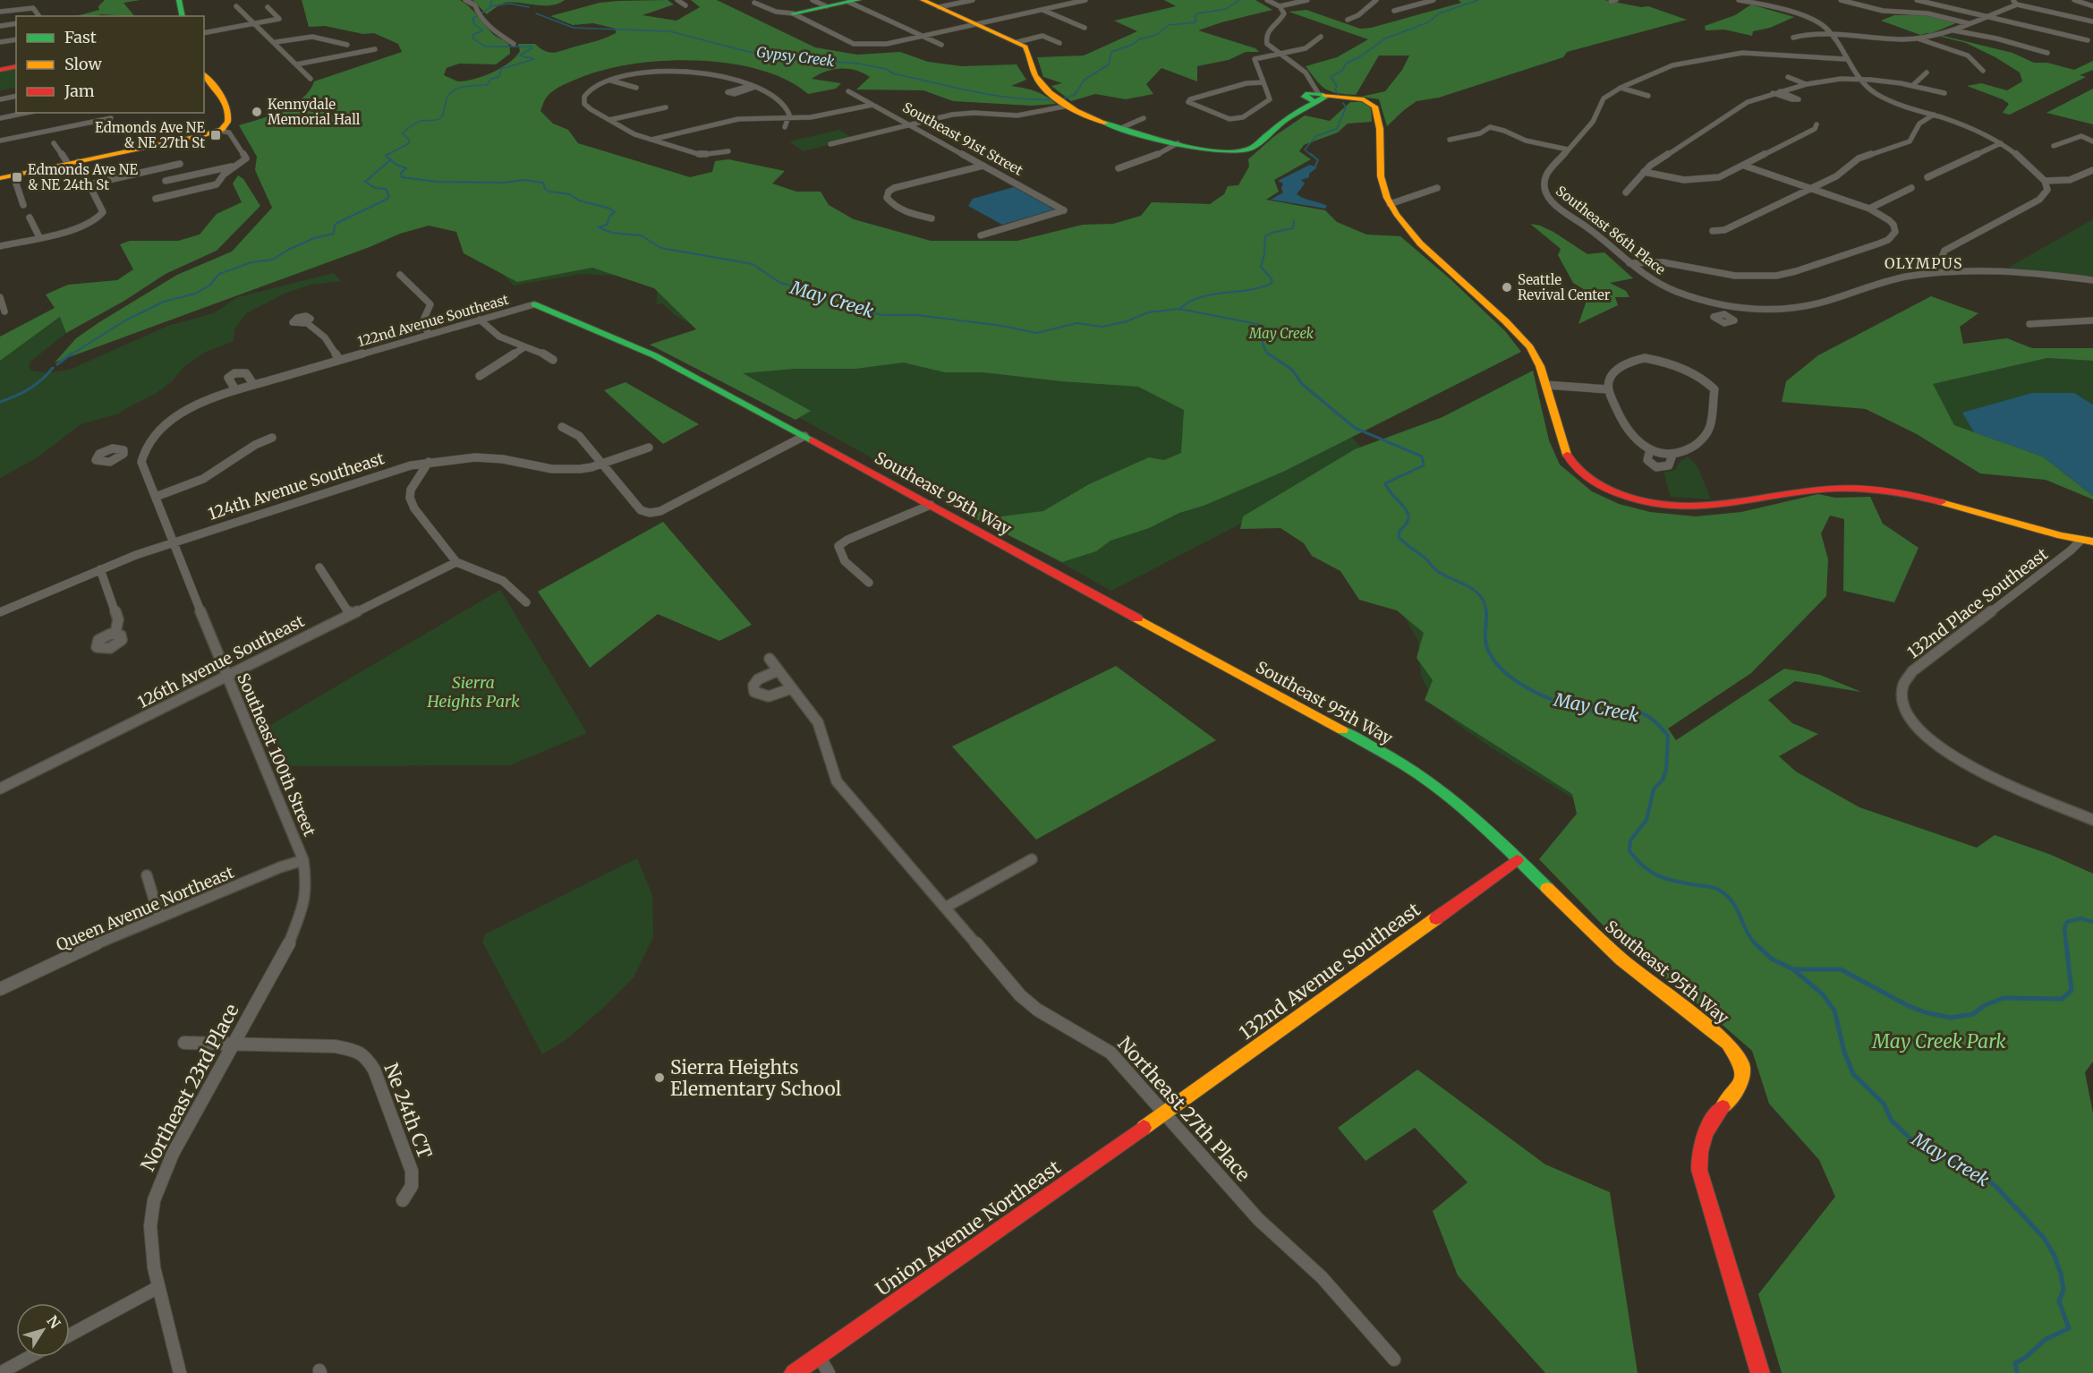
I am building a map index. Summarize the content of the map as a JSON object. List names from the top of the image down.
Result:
{
  "streets": {
    "street": [
      "Southeast 91st Street",
      "Southeast 86th Place",
      "122nd Avenue Southeast",
      "124th Avenue Southeast",
      "Southeast 95th Way",
      "132nd Place Southeast",
      "126th Avenue Southeast",
      "Southeast 100th Street",
      "Queen Avenue Northeast",
      "132nd Avenue Southeast",
      "Northeast 23rd Place",
      "Northeast 27th Place",
      "Ne 24th CT",
      "Union Avenue Northeast"
    ]
  },
  "crossings": [
    ["122nd Avenue Southeast", "Southeast 95th Way"],
    ["122nd Avenue Southeast", "Southeast 100th Street"],
    ["124th Avenue Southeast", "Southeast 100th Street"],
    ["Southeast 95th Way", "132nd Avenue Southeast"],
    ["126th Avenue Southeast", "Southeast 100th Street"],
    ["Southeast 100th Street", "Queen Avenue Northeast"],
    ["Southeast 100th Street", "Northeast 23rd Place"],
    ["Queen Avenue Northeast", "Northeast 23rd Place"],
    ["132nd Avenue Southeast", "Northeast 27th Place"],
    ["132nd Avenue Southeast", "Union Avenue Northeast"],
    ["Northeast 23rd Place", "Ne 24th CT"],
    ["Northeast 27th Place", "Union Avenue Northeast"]
  ],
  "districts": ["OLYMPUS"],
  "water": ["Gypsy Creek", "May Creek"],
  "parks": ["May Creek", "Sierra Heights Park", "May Creek Park"],
  "places": {
    "other": ["Kennydale Memorial Hall", "Seattle Revival Center", "Sierra Heights Elementary School"],
    "transit": ["Edmonds Ave NE & NE 27th St", "Edmonds Ave NE & NE 24th St"]
  },
  "legend": ["Fast", "Slow", "Jam"],
  "north": "top right"
}
